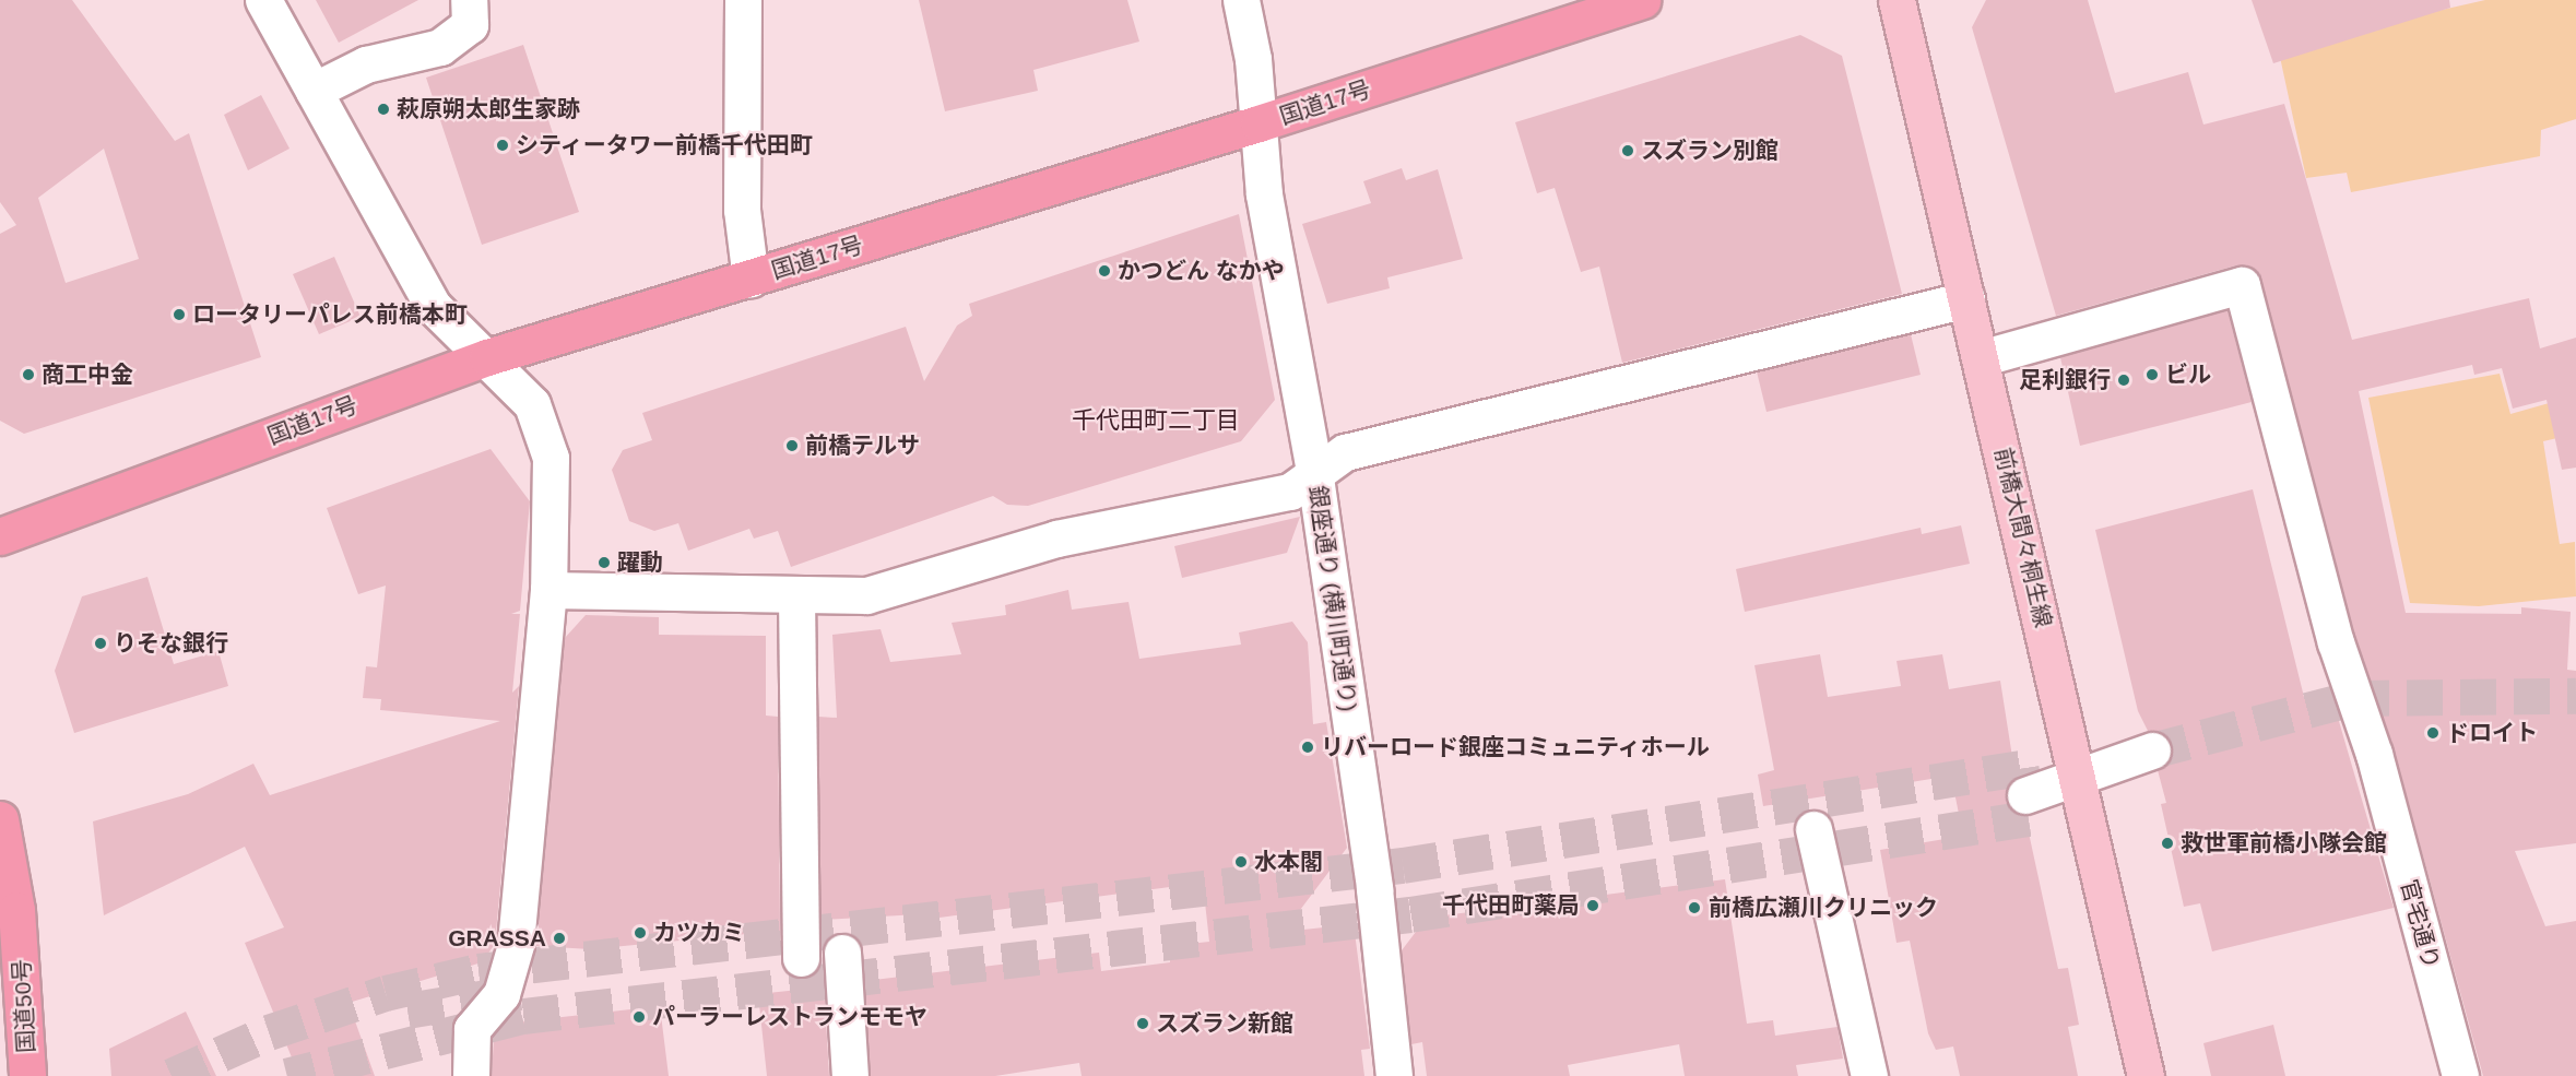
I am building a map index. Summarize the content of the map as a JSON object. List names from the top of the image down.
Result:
{
  "streets": {
    "highway": ["国道17号", "国道50号"],
    "main road": ["前橋大間々桐生線"],
    "street": ["銀座通り (横川町通り)", "官宅通り"]
  },
  "crossings": [
    ["国道17号", "銀座通り (横川町通り)"],
    ["前橋大間々桐生線", "官宅通り"]
  ],
  "districts": ["千代田町二丁目"],
  "places": [
    "萩原朔太郎生家跡",
    "シティータワー前橋千代田町",
    "スズラン別館",
    "かつどん なかや",
    "ロータリーパレス前橋本町",
    "商工中金",
    "ビル",
    "足利銀行",
    "前橋テルサ",
    "躍動",
    "りそな銀行",
    "ドロイト",
    "リバーロード銀座コミュニティホール",
    "救世軍前橋小隊会館",
    "水本閣",
    "千代田町薬局",
    "前橋広瀬川クリニック",
    "カツカミ",
    "GRASSA",
    "パーラーレストランモモヤ",
    "スズラン新館"
  ]
}
